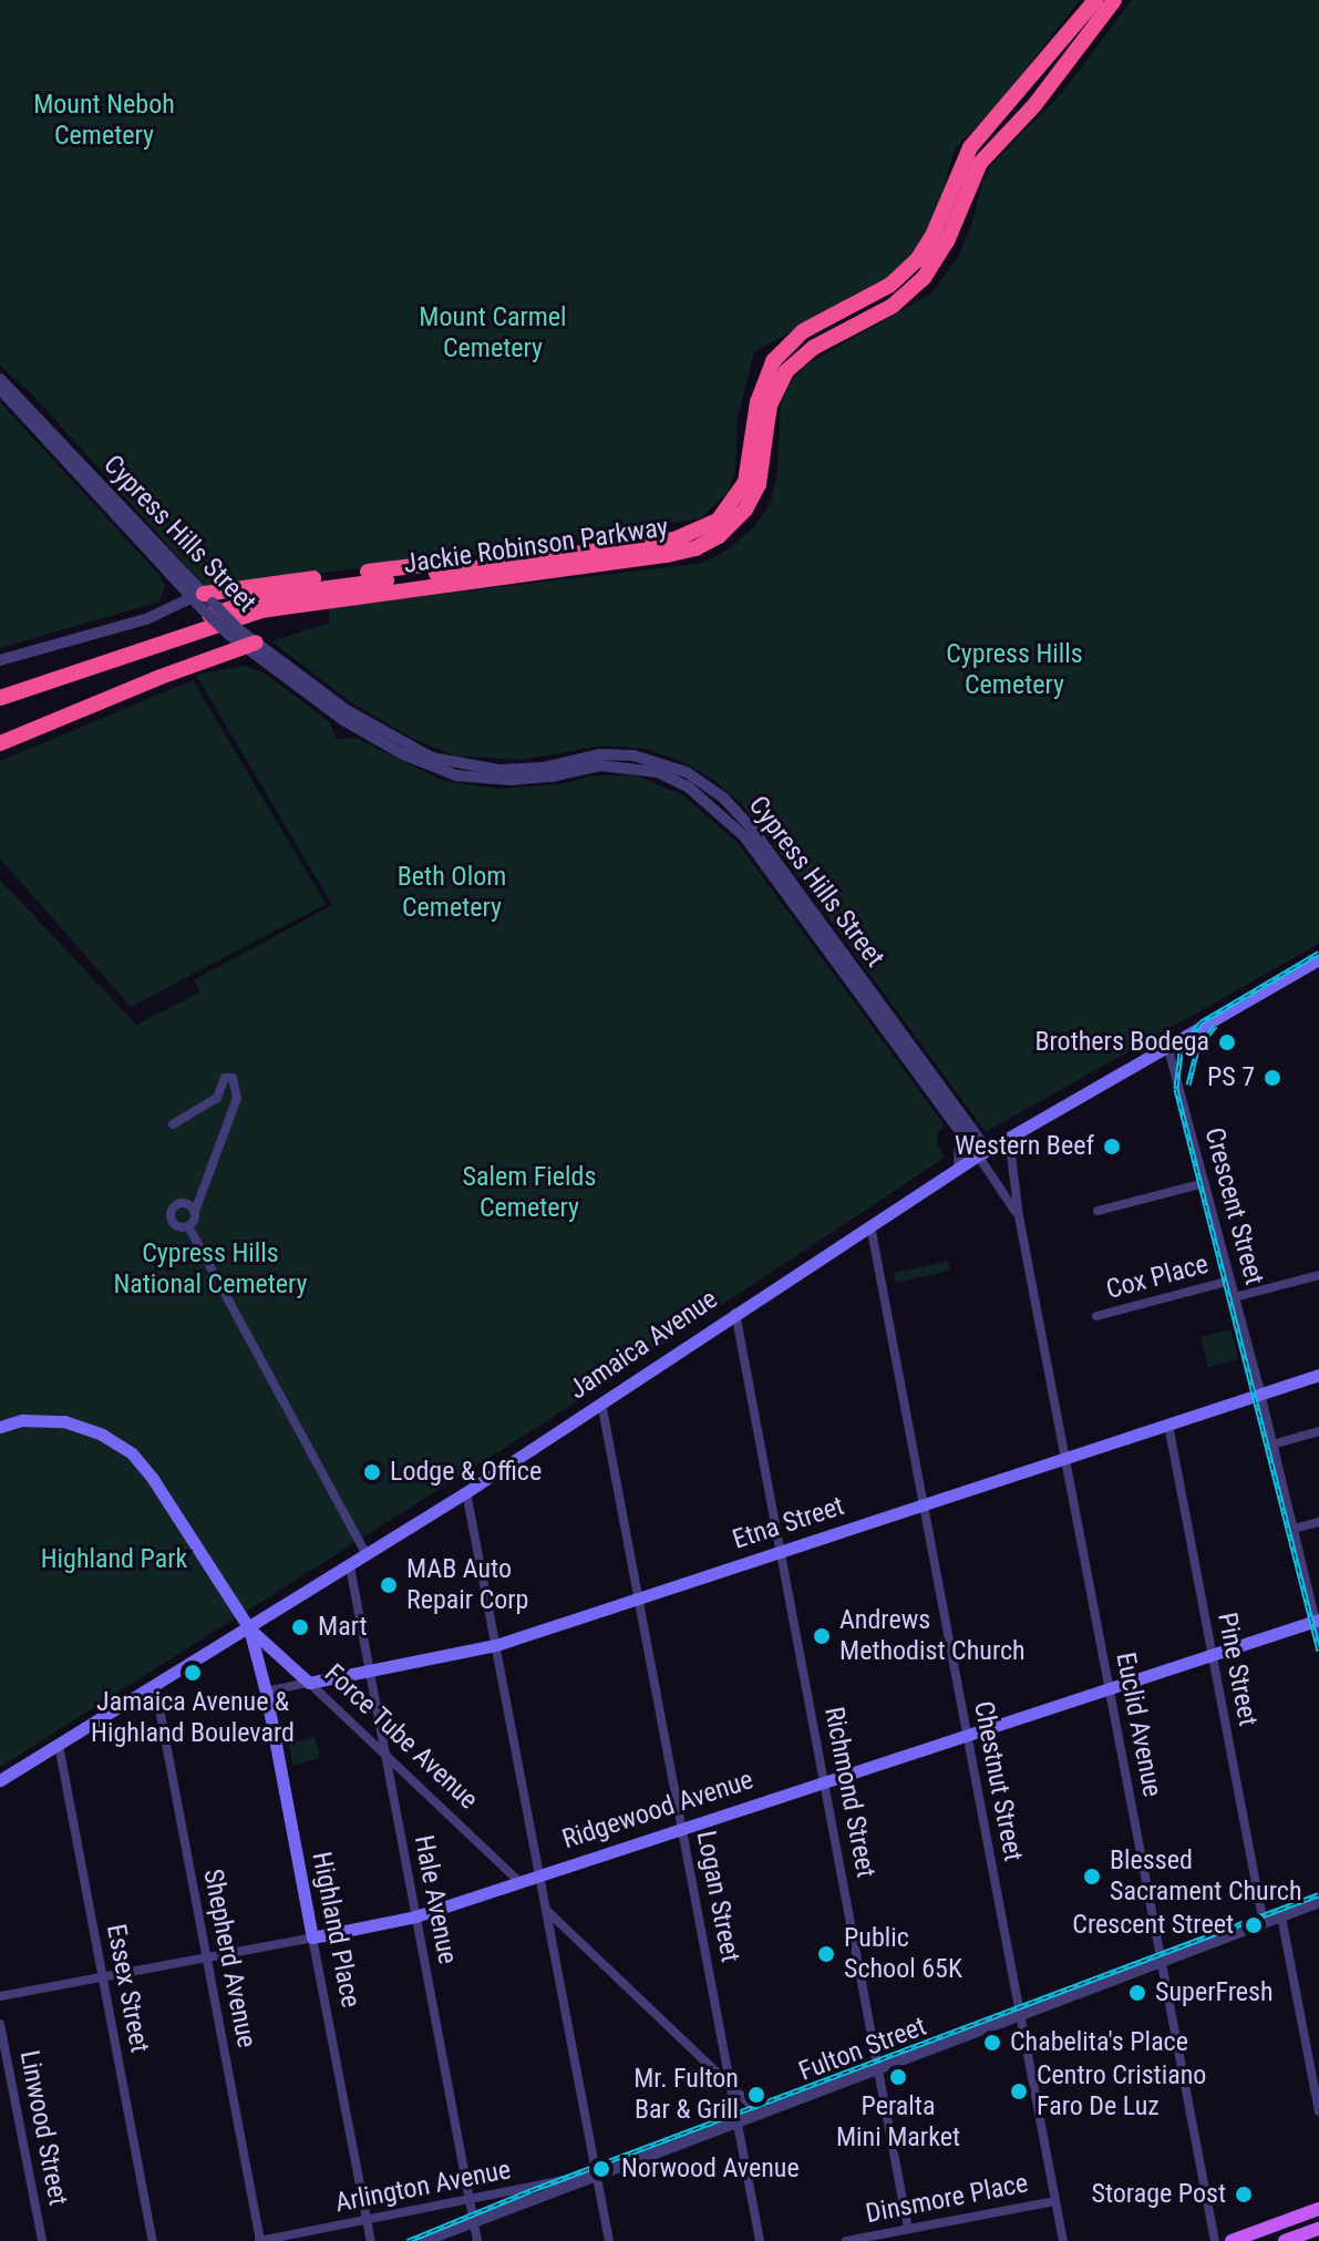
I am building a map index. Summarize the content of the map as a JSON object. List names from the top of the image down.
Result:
{
  "streets": {
    "highway": ["Jackie Robinson Parkway"],
    "main road": [
      "Jamaica Avenue",
      "Etna Street",
      "Force Tube Avenue",
      "Ridgewood Avenue",
      "Highland Place"
    ],
    "street": [
      "Cypress Hills Street",
      "Crescent Street",
      "Cox Place",
      "Pine Street",
      "Euclid Avenue",
      "Chestnut Street",
      "Richmond Street",
      "Logan Street",
      "Hale Avenue",
      "Shepherd Avenue",
      "Essex Street",
      "Fulton Street",
      "Linwood Street",
      "Arlington Avenue",
      "Dinsmore Place"
    ]
  },
  "crossings": [
    ["Cypress Hills Street", "Jamaica Avenue"],
    ["Cypress Hills Street", "Euclid Avenue"],
    ["Crescent Street", "Cox Place"],
    ["Crescent Street", "Jamaica Avenue"],
    ["Crescent Street", "Etna Street"],
    ["Crescent Street", "Ridgewood Avenue"],
    ["Jamaica Avenue", "Euclid Avenue"],
    ["Jamaica Avenue", "Force Tube Avenue"],
    ["Jamaica Avenue", "Chestnut Street"],
    ["Jamaica Avenue", "Richmond Street"],
    ["Jamaica Avenue", "Logan Street"],
    ["Jamaica Avenue", "Hale Avenue"],
    ["Jamaica Avenue", "Highland Place"],
    ["Jamaica Avenue", "Shepherd Avenue"],
    ["Jamaica Avenue", "Essex Street"],
    ["Etna Street", "Pine Street"],
    ["Etna Street", "Euclid Avenue"],
    ["Etna Street", "Force Tube Avenue"],
    ["Etna Street", "Chestnut Street"],
    ["Etna Street", "Richmond Street"],
    ["Etna Street", "Logan Street"],
    ["Etna Street", "Hale Avenue"],
    ["Etna Street", "Highland Place"],
    ["Pine Street", "Ridgewood Avenue"],
    ["Pine Street", "Fulton Street"],
    ["Euclid Avenue", "Ridgewood Avenue"],
    ["Euclid Avenue", "Fulton Street"],
    ["Force Tube Avenue", "Ridgewood Avenue"],
    ["Force Tube Avenue", "Hale Avenue"],
    ["Force Tube Avenue", "Highland Place"],
    ["Chestnut Street", "Ridgewood Avenue"],
    ["Chestnut Street", "Fulton Street"],
    ["Chestnut Street", "Dinsmore Place"],
    ["Richmond Street", "Ridgewood Avenue"],
    ["Richmond Street", "Fulton Street"],
    ["Richmond Street", "Dinsmore Place"],
    ["Ridgewood Avenue", "Logan Street"],
    ["Ridgewood Avenue", "Hale Avenue"],
    ["Ridgewood Avenue", "Highland Place"],
    ["Ridgewood Avenue", "Shepherd Avenue"],
    ["Ridgewood Avenue", "Essex Street"],
    ["Logan Street", "Fulton Street"],
    ["Hale Avenue", "Fulton Street"],
    ["Hale Avenue", "Arlington Avenue"],
    ["Highland Place", "Arlington Avenue"],
    ["Shepherd Avenue", "Arlington Avenue"],
    ["Fulton Street", "Arlington Avenue"]
  ],
  "parks": [
    "Mount Neboh Cemetery",
    "Mount Carmel Cemetery",
    "Cypress Hills Cemetery",
    "Beth Olom Cemetery",
    "Salem Fields Cemetery",
    "Cypress Hills National Cemetery",
    "Highland Park"
  ],
  "places": [
    "Brothers Bodega",
    "PS 7",
    "Western Beef",
    "Lodge & Office",
    "MAB Auto Repair Corp",
    "Mart",
    "Andrews Methodist Church",
    "Jamaica Avenue & Highland Boulevard",
    "Blessed Sacrament Church",
    "Crescent Street",
    "Public School 65K",
    "SuperFresh",
    "Chabelita's Place",
    "Peralta Mini Market",
    "Centro Cristiano Faro De Luz",
    "Mr. Fulton Bar & Grill",
    "Norwood Avenue",
    "Storage Post"
  ]
}
